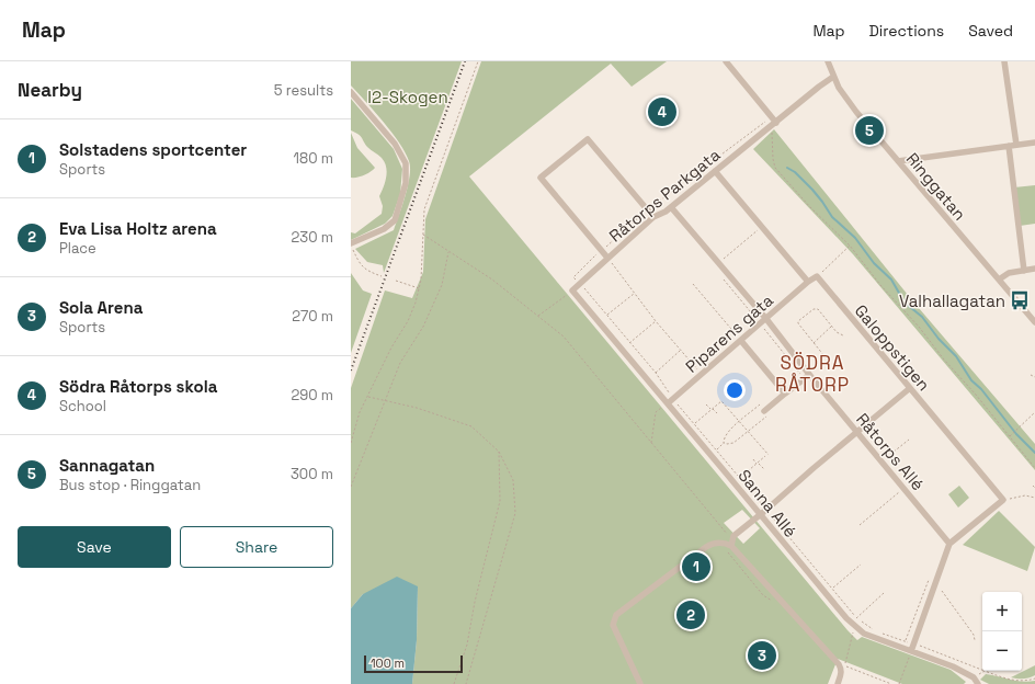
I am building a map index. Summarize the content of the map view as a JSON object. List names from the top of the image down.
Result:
{
  "streets": {
    "street": [
      "Ringgatan",
      "Råtorps Parkgata",
      "Piparens gata",
      "Galoppstigen",
      "Råtorps Allé",
      "Sanna Allé"
    ]
  },
  "crossings": [
    ["Ringgatan", "Råtorps Parkgata"],
    ["Råtorps Parkgata", "Råtorps Allé"],
    ["Råtorps Parkgata", "Sanna Allé"],
    ["Piparens gata", "Råtorps Allé"],
    ["Piparens gata", "Sanna Allé"]
  ],
  "districts": ["SÖDRA RÅTORP"],
  "parks": ["I2-Skogen"],
  "places": {
    "bus stop": ["Valhallagatan"]
  },
  "scale_bar": "100 m",
  "page": {
    "header": "Map",
    "nav": ["Map", "Directions", "Saved"],
    "heading": ["Nearby", "5 results"],
    "pins": [
      "4",
      "5",
      "1",
      "2",
      "3"
    ],
    "list": [
      {
        "mark": "1",
        "name": "Solstadens sportcenter",
        "note": "Sports",
        "value": "180 m"
      },
      {
        "mark": "2",
        "name": "Eva Lisa Holtz arena",
        "note": "Place",
        "value": "230 m"
      },
      {
        "mark": "3",
        "name": "Sola Arena",
        "note": "Sports",
        "value": "270 m"
      },
      {
        "mark": "4",
        "name": "Södra Råtorps skola",
        "note": "School",
        "value": "290 m"
      },
      {
        "mark": "5",
        "name": "Sannagatan",
        "note": "Bus stop · Ringgatan",
        "value": "300 m"
      }
    ],
    "buttons": ["Save", "Share"],
    "map_buttons": ["+", "−"],
    "scale": "100 m"
  }
}
